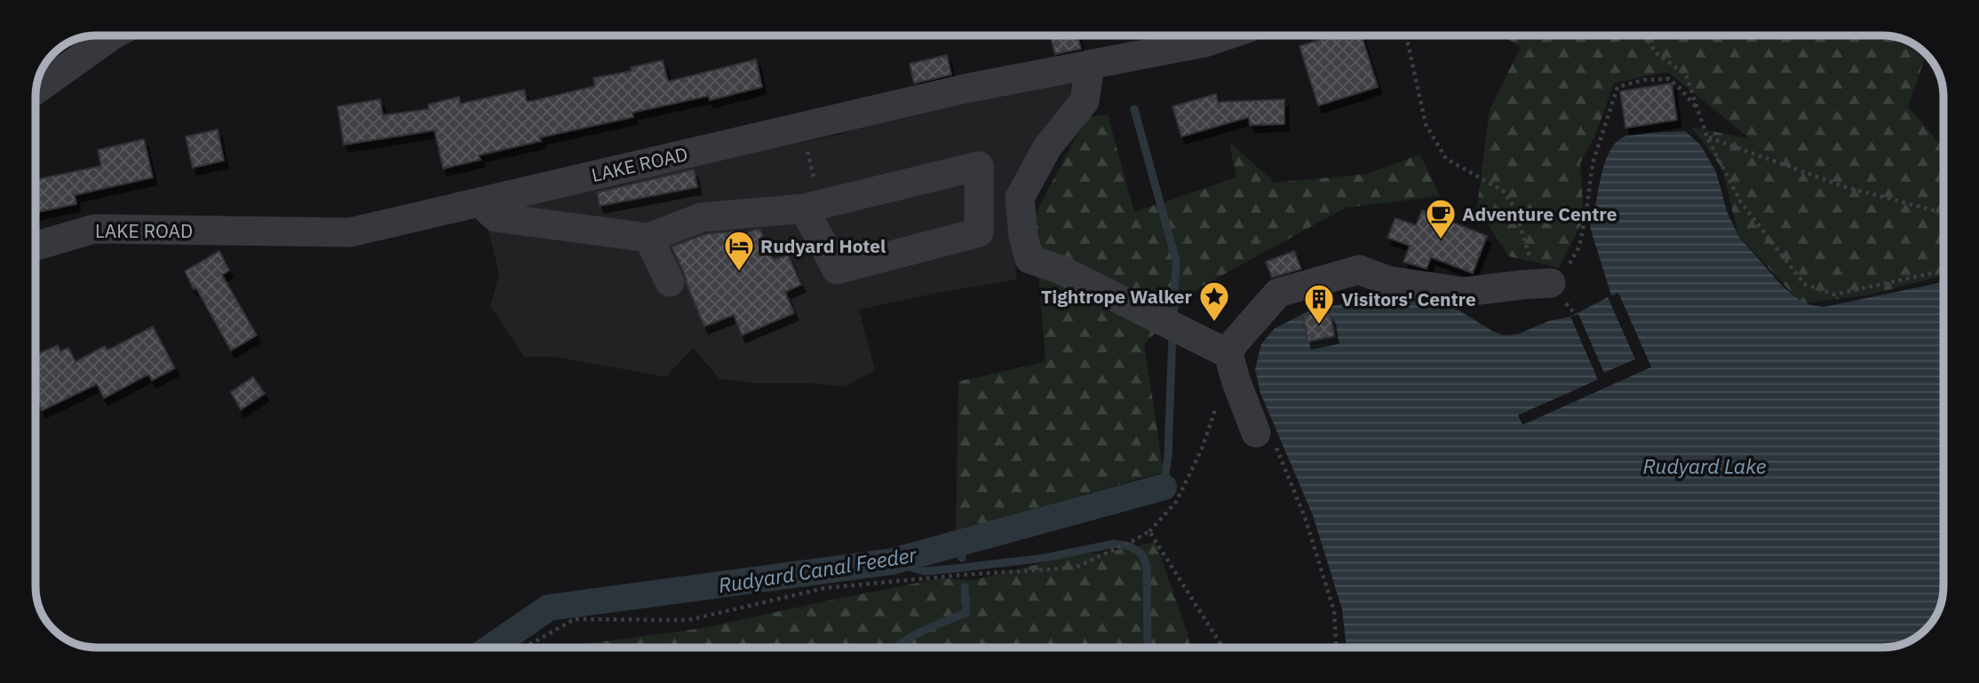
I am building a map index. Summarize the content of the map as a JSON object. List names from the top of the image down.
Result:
{
  "streets": {
    "street": ["LAKE ROAD"]
  },
  "water": ["Rudyard Lake", "Rudyard Canal Feeder"],
  "places": {
    "cafe": ["Adventure Centre"],
    "hotel": ["Rudyard Hotel"],
    "place": ["Tightrope Walker"],
    "building": ["Visitors' Centre"]
  }
}
